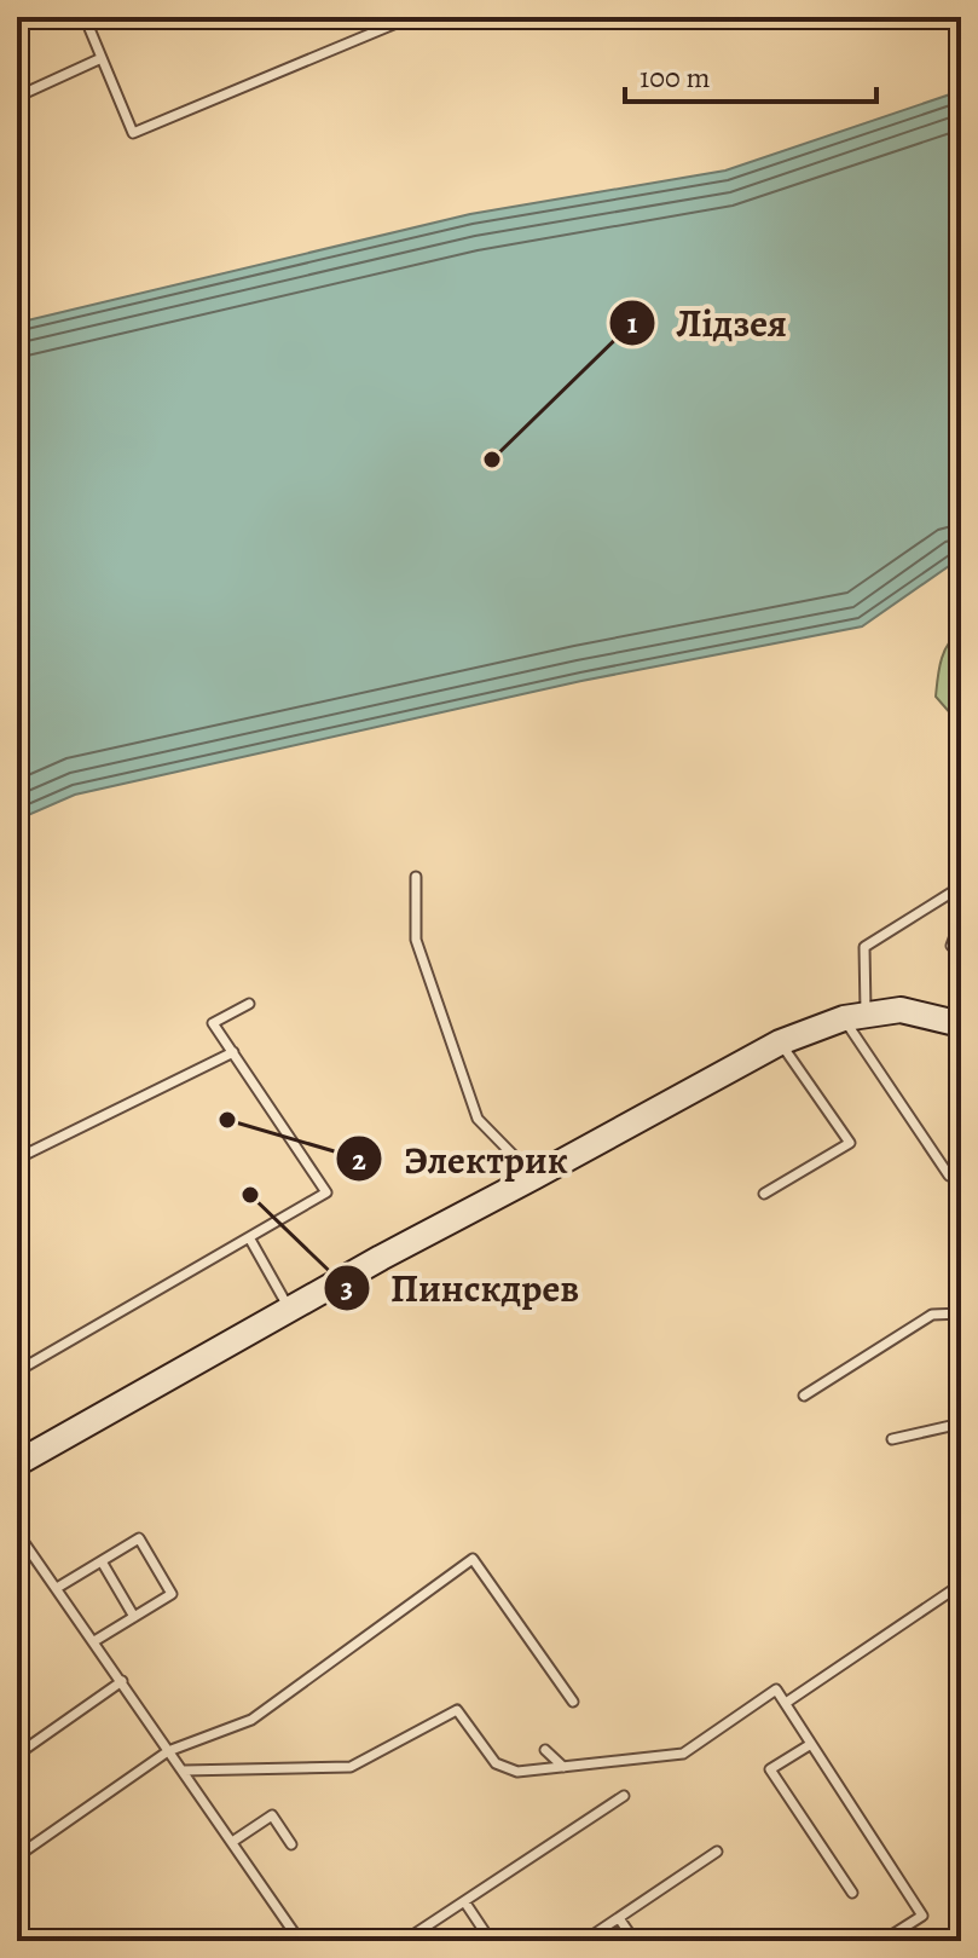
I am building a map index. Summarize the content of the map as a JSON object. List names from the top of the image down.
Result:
{
  "places": ["Лідзея", "Электрик", "Пинскдрев"],
  "scale_bar": "100 m"
}
